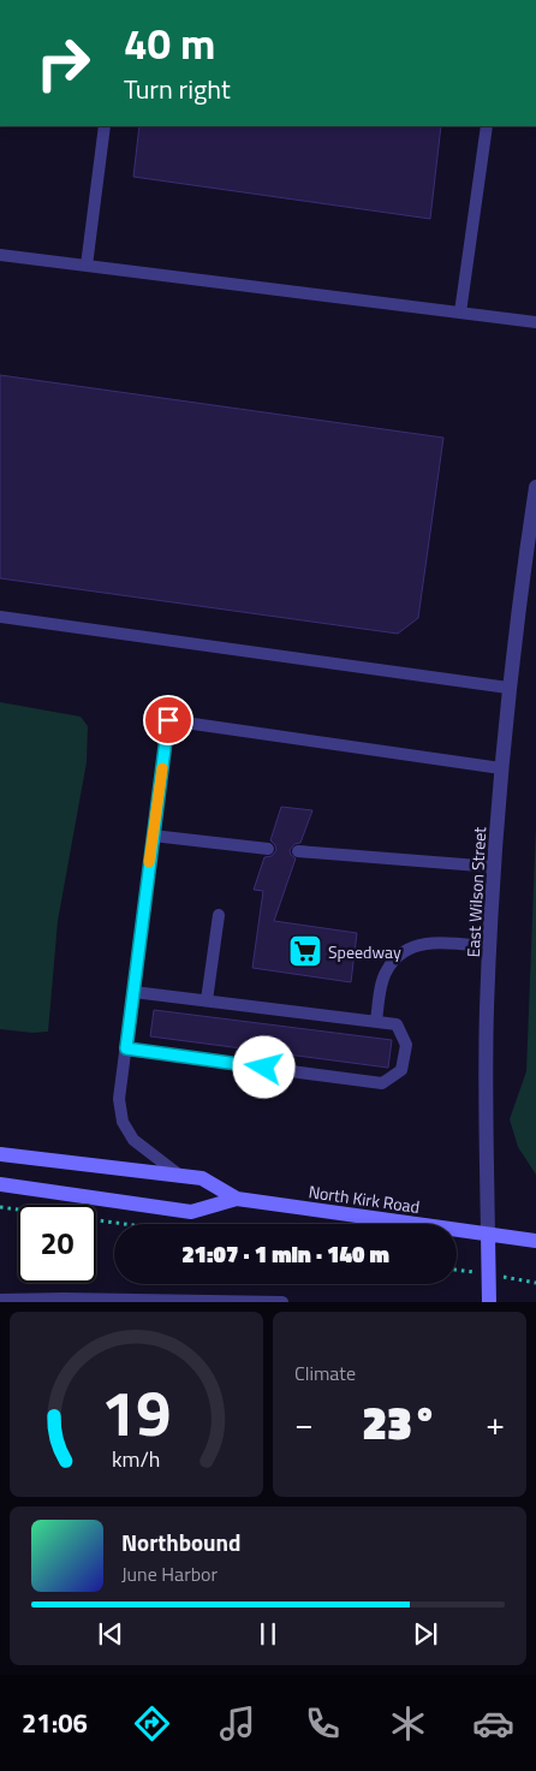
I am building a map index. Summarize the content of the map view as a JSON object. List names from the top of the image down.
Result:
{
  "streets": {
    "street": ["East Wilson Street", "North Kirk Road"]
  },
  "crossings": [
    ["East Wilson Street", "North Kirk Road"]
  ],
  "places": {
    "supermarket": ["Speedway"]
  },
  "page": {
    "turn": ["40 m", "Turn right"],
    "limit": "20",
    "trip": "21:07 · 1 min · 140 m",
    "tile": "Climate",
    "heat": ["−", "23°", "+"],
    "song": ["Northbound", "June Harbor"],
    "tabs": "21:06",
    "gauge": ["19", "km/h"]
  }
}
